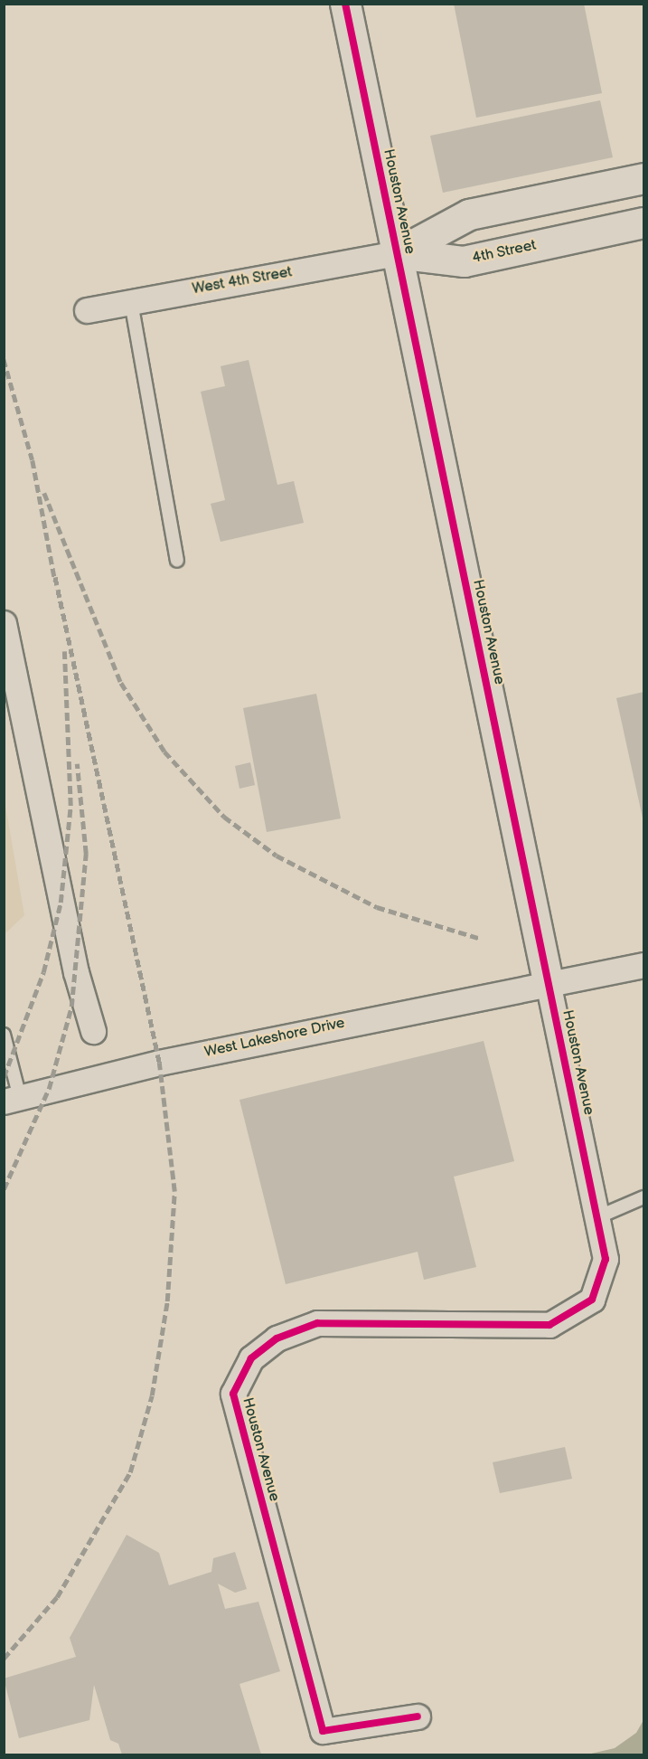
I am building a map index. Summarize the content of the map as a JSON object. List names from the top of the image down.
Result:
{
  "streets": {
    "street": [
      "Houston Avenue",
      "4th Street",
      "West 4th Street",
      "West Lakeshore Drive"
    ]
  },
  "crossings": [
    ["Houston Avenue", "4th Street"],
    ["Houston Avenue", "West 4th Street"],
    ["Houston Avenue", "West Lakeshore Drive"],
    ["4th Street", "West 4th Street"]
  ]
}
